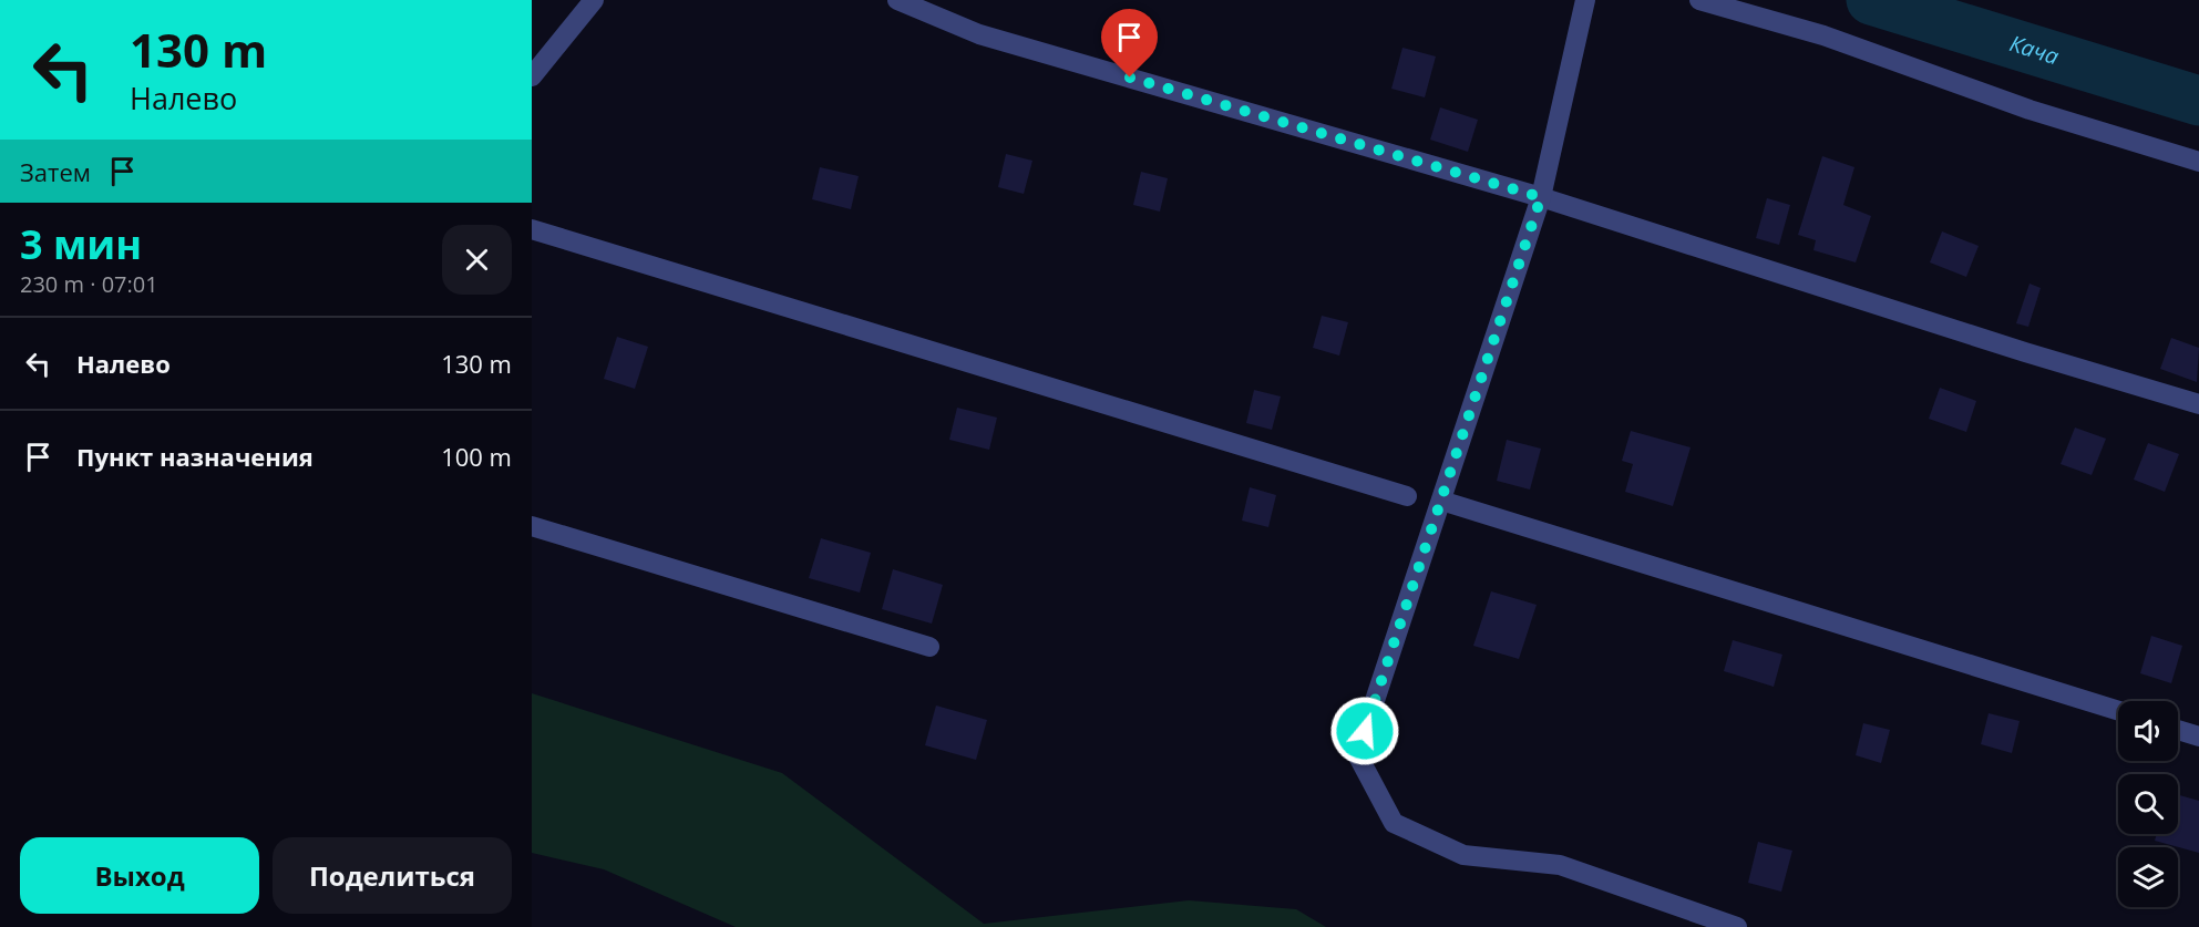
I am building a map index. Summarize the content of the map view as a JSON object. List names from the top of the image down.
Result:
{
  "water": ["Кача"],
  "page": {
    "turn": ["130 m", "Налево"],
    "then": "Затем",
    "heading": ["3 мин", "230 m · 07:01"],
    "list": [
      {
        "name": "Налево",
        "value": "130 m"
      },
      {
        "name": "Пункт назначения",
        "value": "100 m"
      }
    ],
    "buttons": ["Выход", "Поделиться"]
  }
}
